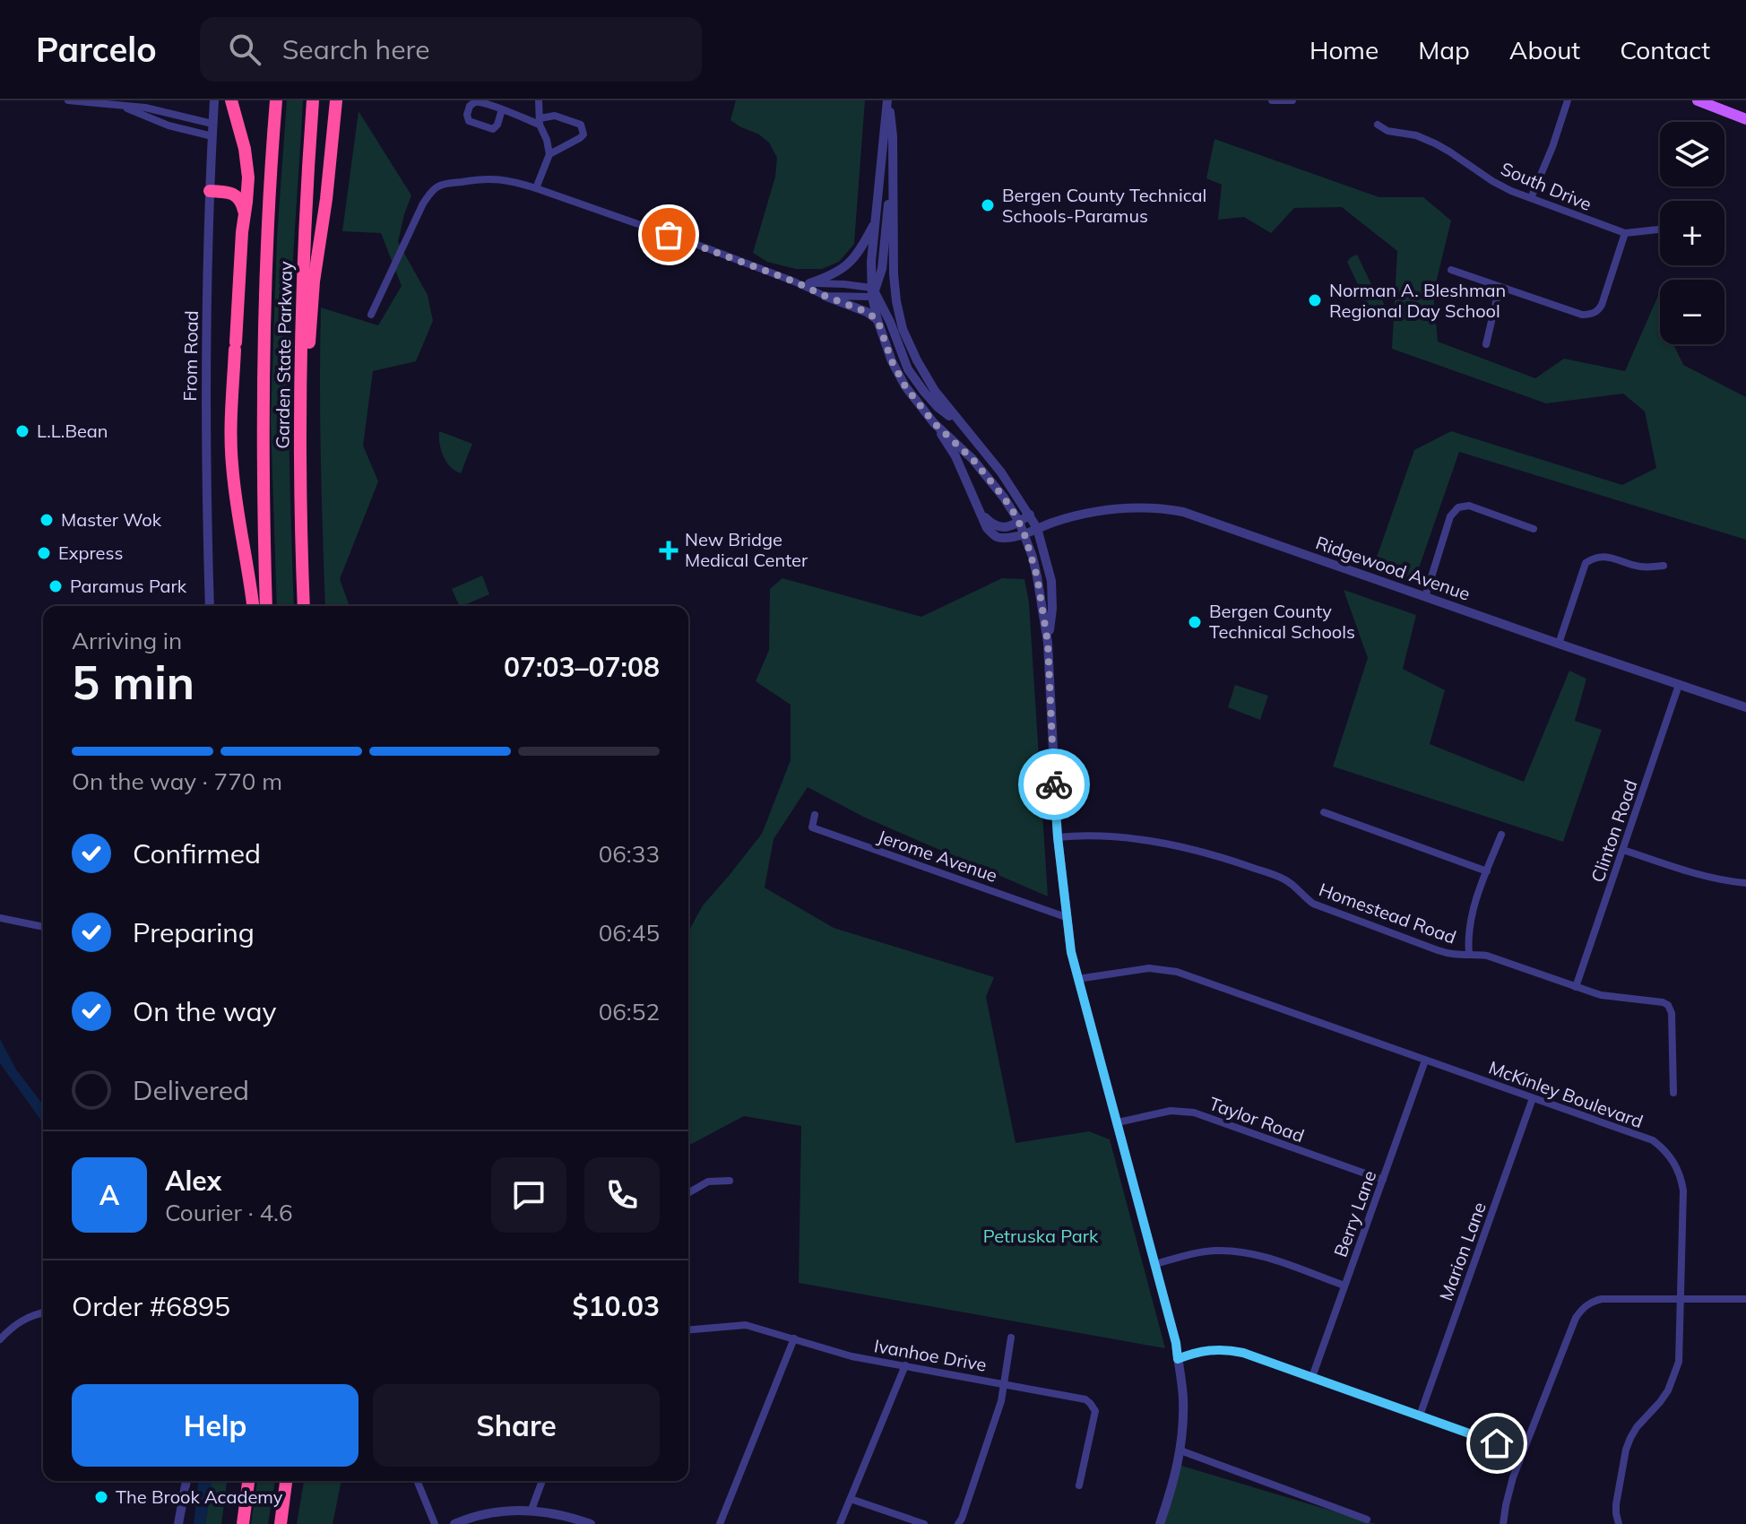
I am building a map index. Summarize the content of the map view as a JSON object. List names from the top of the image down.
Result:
{
  "streets": {
    "highway": ["Garden State Parkway"],
    "street": [
      "South Drive",
      "From Road",
      "Ridgewood Avenue",
      "Clinton Road",
      "Jerome Avenue",
      "Homestead Road",
      "McKinley Boulevard",
      "Taylor Road",
      "Berry Lane",
      "Marion Lane",
      "Ivanhoe Drive"
    ]
  },
  "crossings": [
    ["Ridgewood Avenue", "Clinton Road"],
    ["Clinton Road", "Homestead Road"],
    ["McKinley Boulevard", "Berry Lane"],
    ["McKinley Boulevard", "Marion Lane"],
    ["Taylor Road", "Berry Lane"]
  ],
  "parks": ["Petruska Park"],
  "places": {
    "other": [
      "Bergen County Technical Schools-Paramus",
      "Norman A. Bleshman Regional Day School",
      "L.L.Bean",
      "Master Wok",
      "Express",
      "Paramus Park",
      "Bergen County Technical Schools",
      "The Brook Academy"
    ],
    "health": ["New Bridge Medical Center"]
  },
  "page": {
    "header": "Parcelo",
    "search": "Search here",
    "nav": [
      "Home",
      "Map",
      "About",
      "Contact"
    ],
    "map_buttons": ["+", "−"],
    "heading": ["5 min", "Arriving in", "07:03–07:08"],
    "panel": [
      "Alex",
      "Courier · 4.6",
      "Order #6895",
      "$10.03"
    ],
    "bar": "On the way · 770 m",
    "list": [
      ["Confirmed", "06:33"],
      ["Preparing", "06:45"],
      ["On the way", "06:52"],
      "Delivered"
    ],
    "round": "A",
    "buttons": ["Help", "Share"]
  }
}
